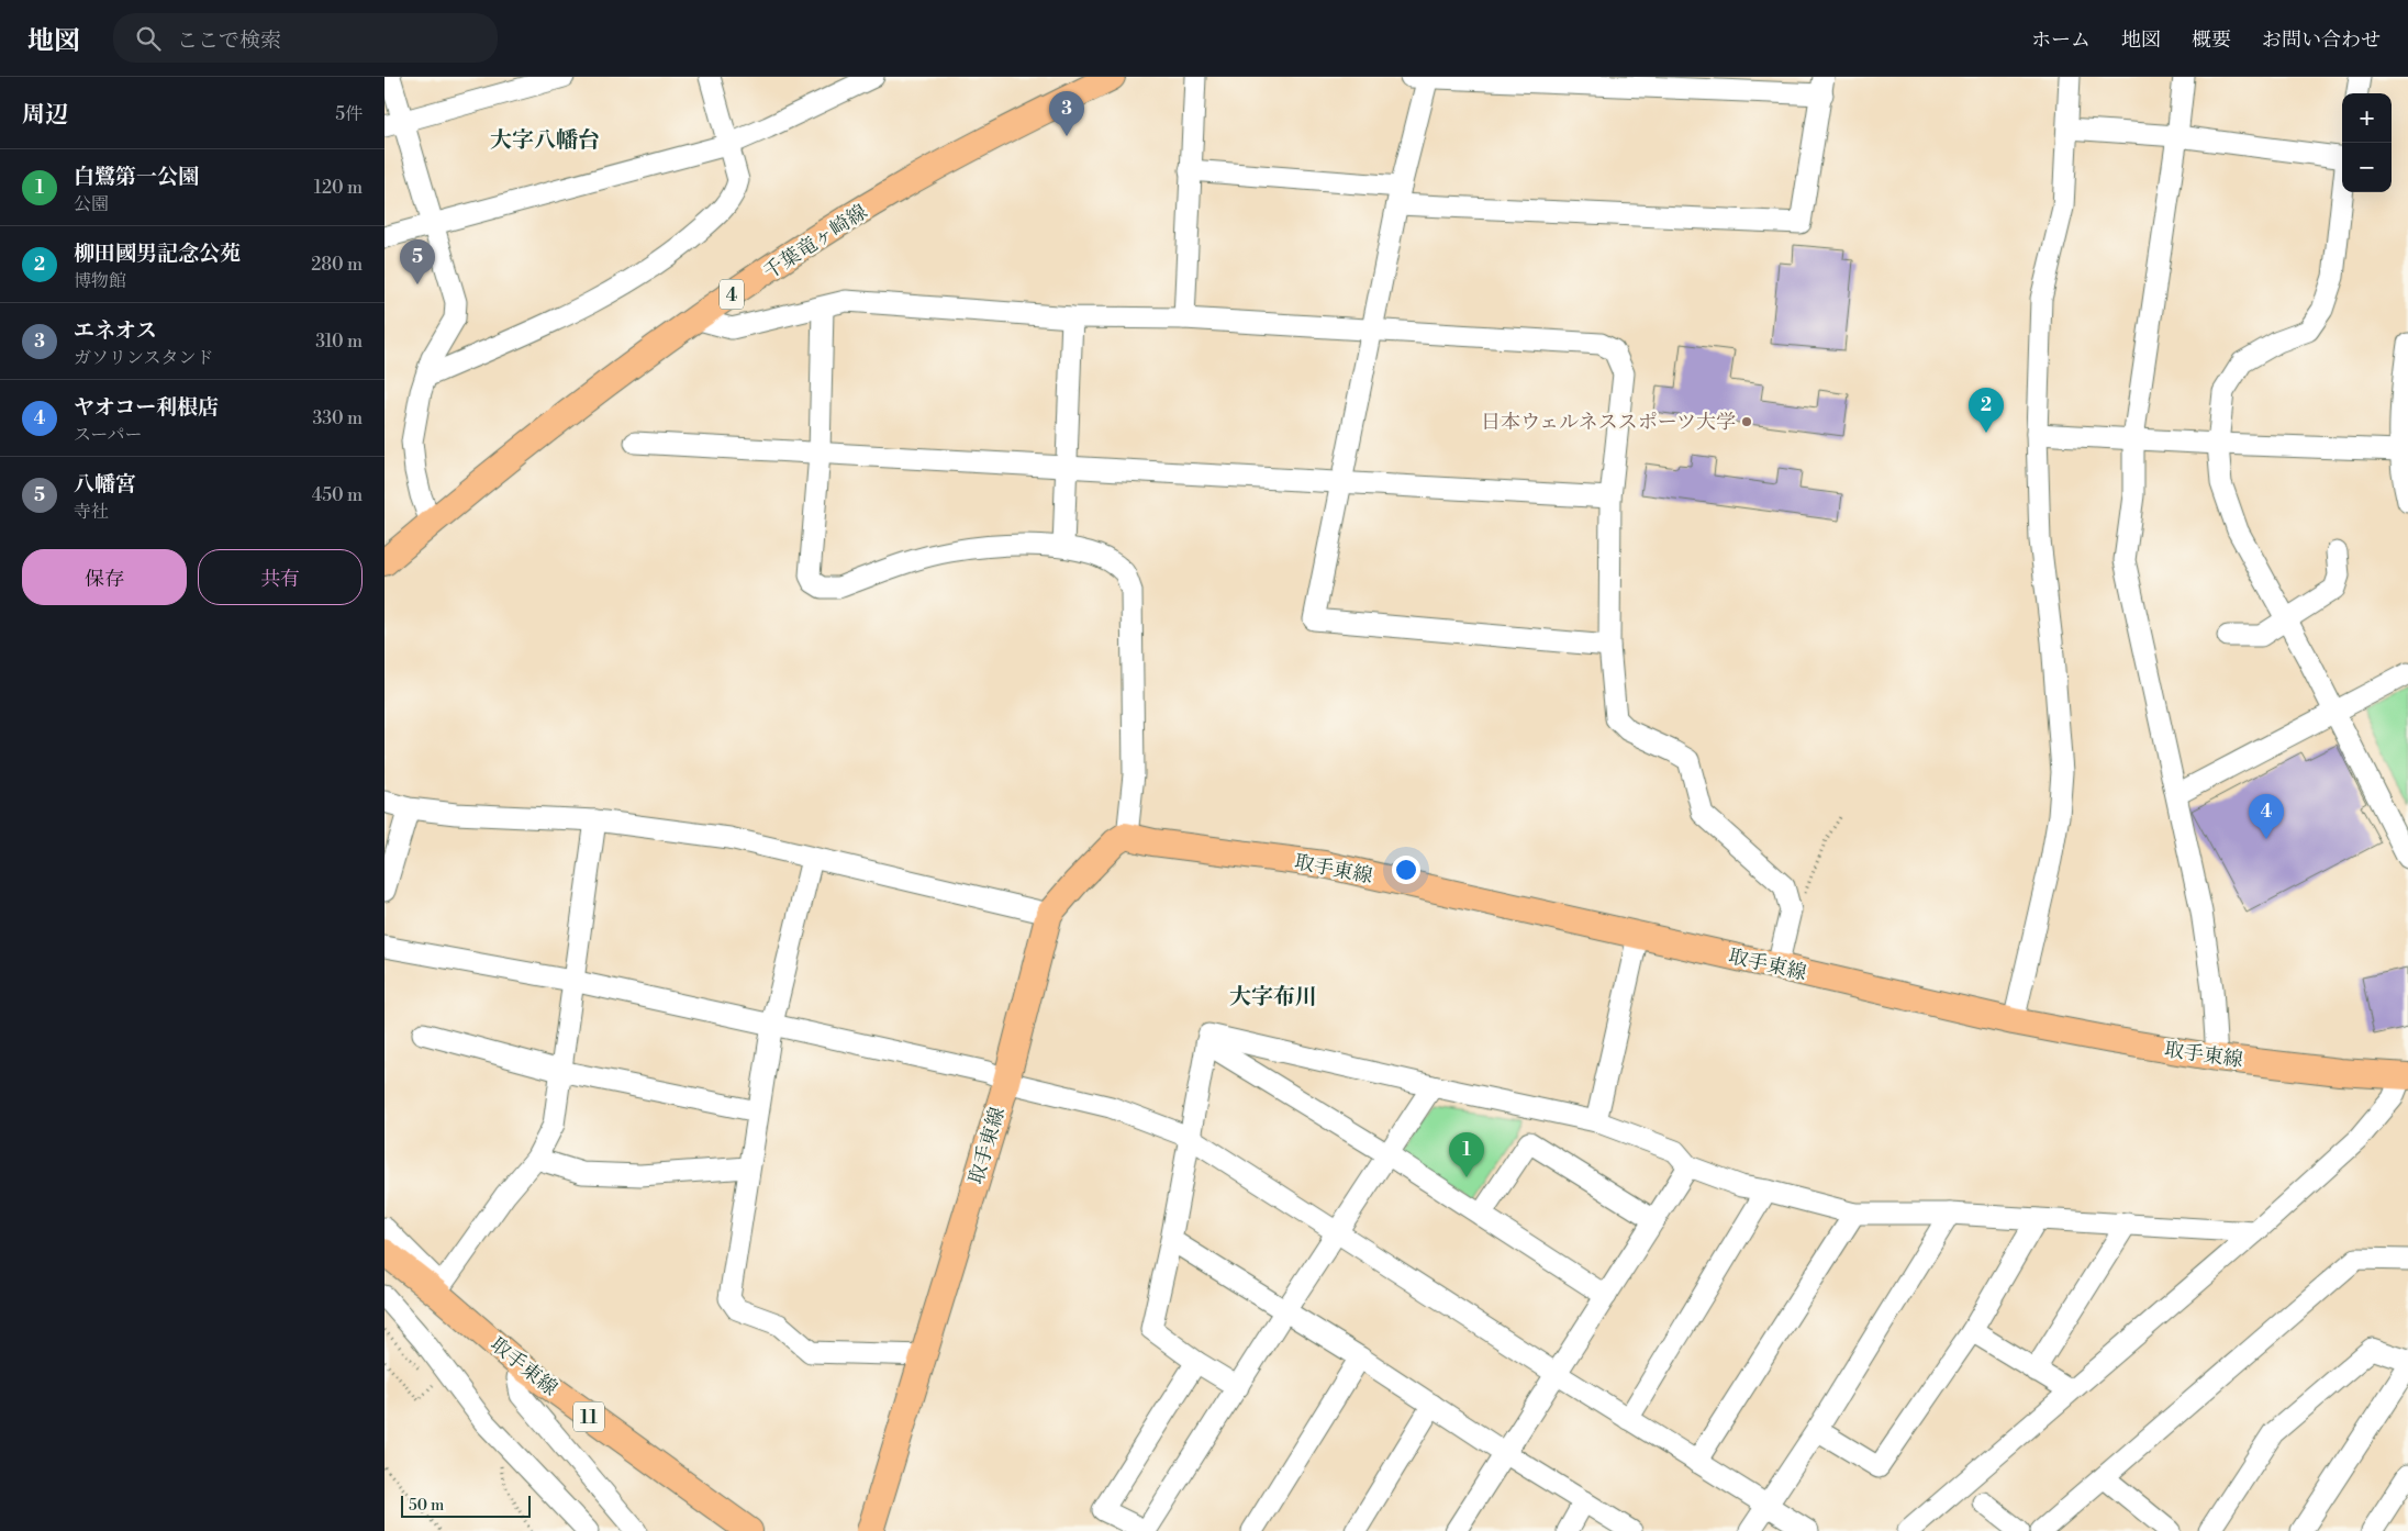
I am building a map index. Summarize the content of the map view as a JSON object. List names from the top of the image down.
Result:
{
  "streets": {
    "main road": [
      "千葉竜ヶ崎線",
      "4",
      "取手東線",
      "11"
    ]
  },
  "districts": ["大字八幡台", "大字布川"],
  "places": ["日本ウェルネススポーツ大学"],
  "scale_bar": "50 m",
  "page": {
    "header": "地図",
    "search": "ここで検索",
    "nav": [
      "ホーム",
      "地図",
      "概要",
      "お問い合わせ"
    ],
    "heading": ["周辺", "5件"],
    "pins": [
      "3",
      "5",
      "2",
      "4",
      "1"
    ],
    "map_buttons": ["+", "−"],
    "list": [
      {
        "mark": "1",
        "name": "白鷺第一公園",
        "note": "公園",
        "value": "120 m"
      },
      {
        "mark": "2",
        "name": "柳田國男記念公苑",
        "note": "博物館",
        "value": "280 m"
      },
      {
        "mark": "3",
        "name": "エネオス",
        "note": "ガソリンスタンド",
        "value": "310 m"
      },
      {
        "mark": "4",
        "name": "ヤオコー利根店",
        "note": "スーパー",
        "value": "330 m"
      },
      {
        "mark": "5",
        "name": "八幡宮",
        "note": "寺社",
        "value": "450 m"
      }
    ],
    "buttons": ["保存", "共有"],
    "scale": "50 m"
  }
}
